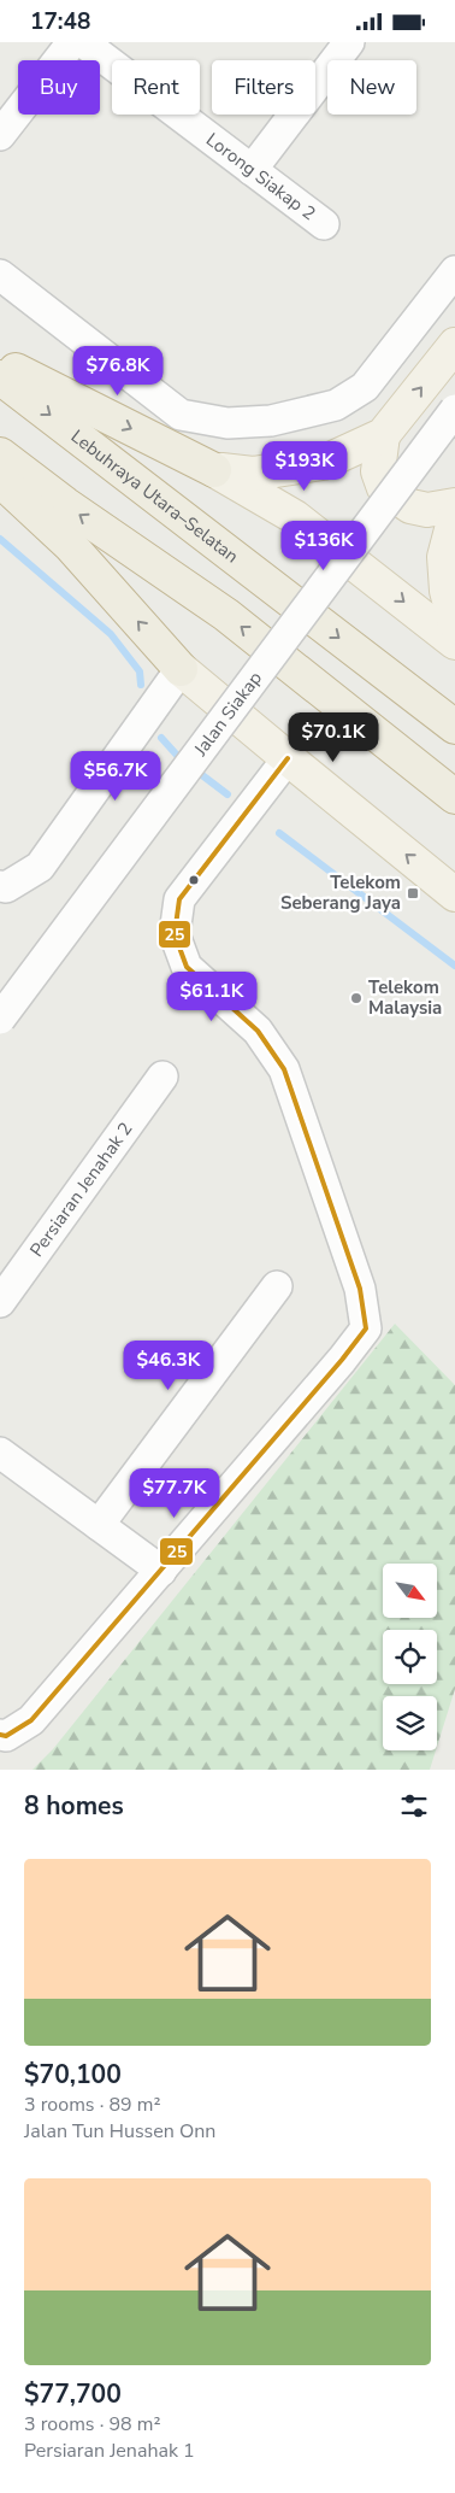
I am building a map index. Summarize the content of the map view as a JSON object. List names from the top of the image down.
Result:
{
  "streets": {
    "highway": ["Lebuhraya Utara–Selatan"],
    "street": ["Lorong Siakap 2", "Jalan Siakap", "Persiaran Jenahak 2"]
  },
  "places": {
    "transit": ["Telekom Seberang Jaya"],
    "other": ["Telekom Malaysia"]
  },
  "lines": ["transit line 25"],
  "north": "bottom right",
  "page": {
    "status": "17:48",
    "chip": [
      "Buy",
      "Rent",
      "Filters",
      "New"
    ],
    "price": [
      "$76.8K",
      "$193K",
      "$136K",
      "$70.1K",
      "$56.7K",
      "$61.1K",
      "$46.3K",
      "$77.7K"
    ],
    "heading": "8 homes",
    "list": [
      {
        "name": "$70,100",
        "note": "3 rooms · 89 m² · Jalan Tun Hussen Onn"
      },
      {
        "name": "$77,700",
        "note": "3 rooms · 98 m² · Persiaran Jenahak 1"
      }
    ]
  }
}
